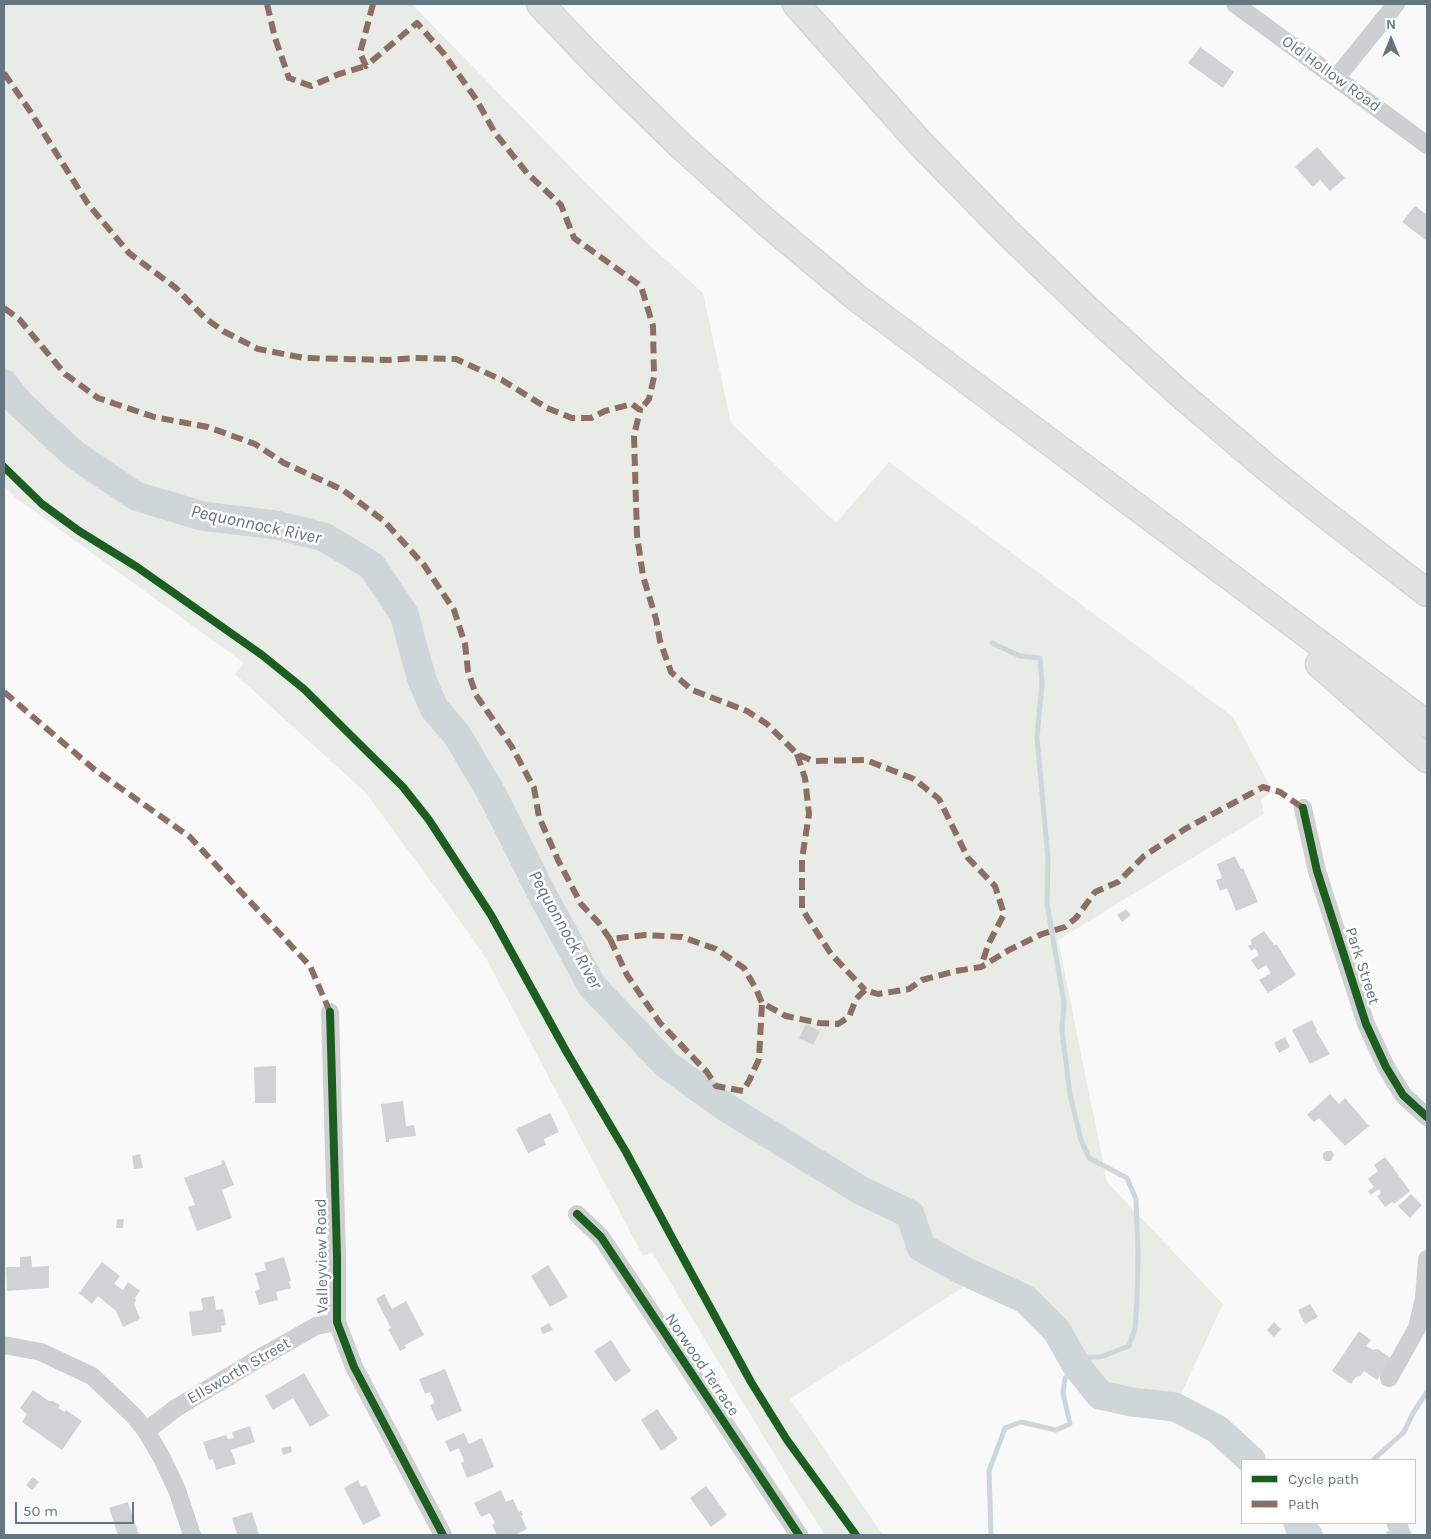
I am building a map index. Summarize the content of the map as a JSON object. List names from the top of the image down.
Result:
{
  "streets": {
    "street": [
      "Old Hollow Road",
      "Park Street",
      "Valleyview Road",
      "Norwood Terrace",
      "Ellsworth Street"
    ]
  },
  "crossings": [
    ["Valleyview Road", "Ellsworth Street"]
  ],
  "water": ["Pequonnock River"],
  "legend": ["Cycle path", "Path"],
  "scale_bar": "50 m",
  "north": "top"
}
